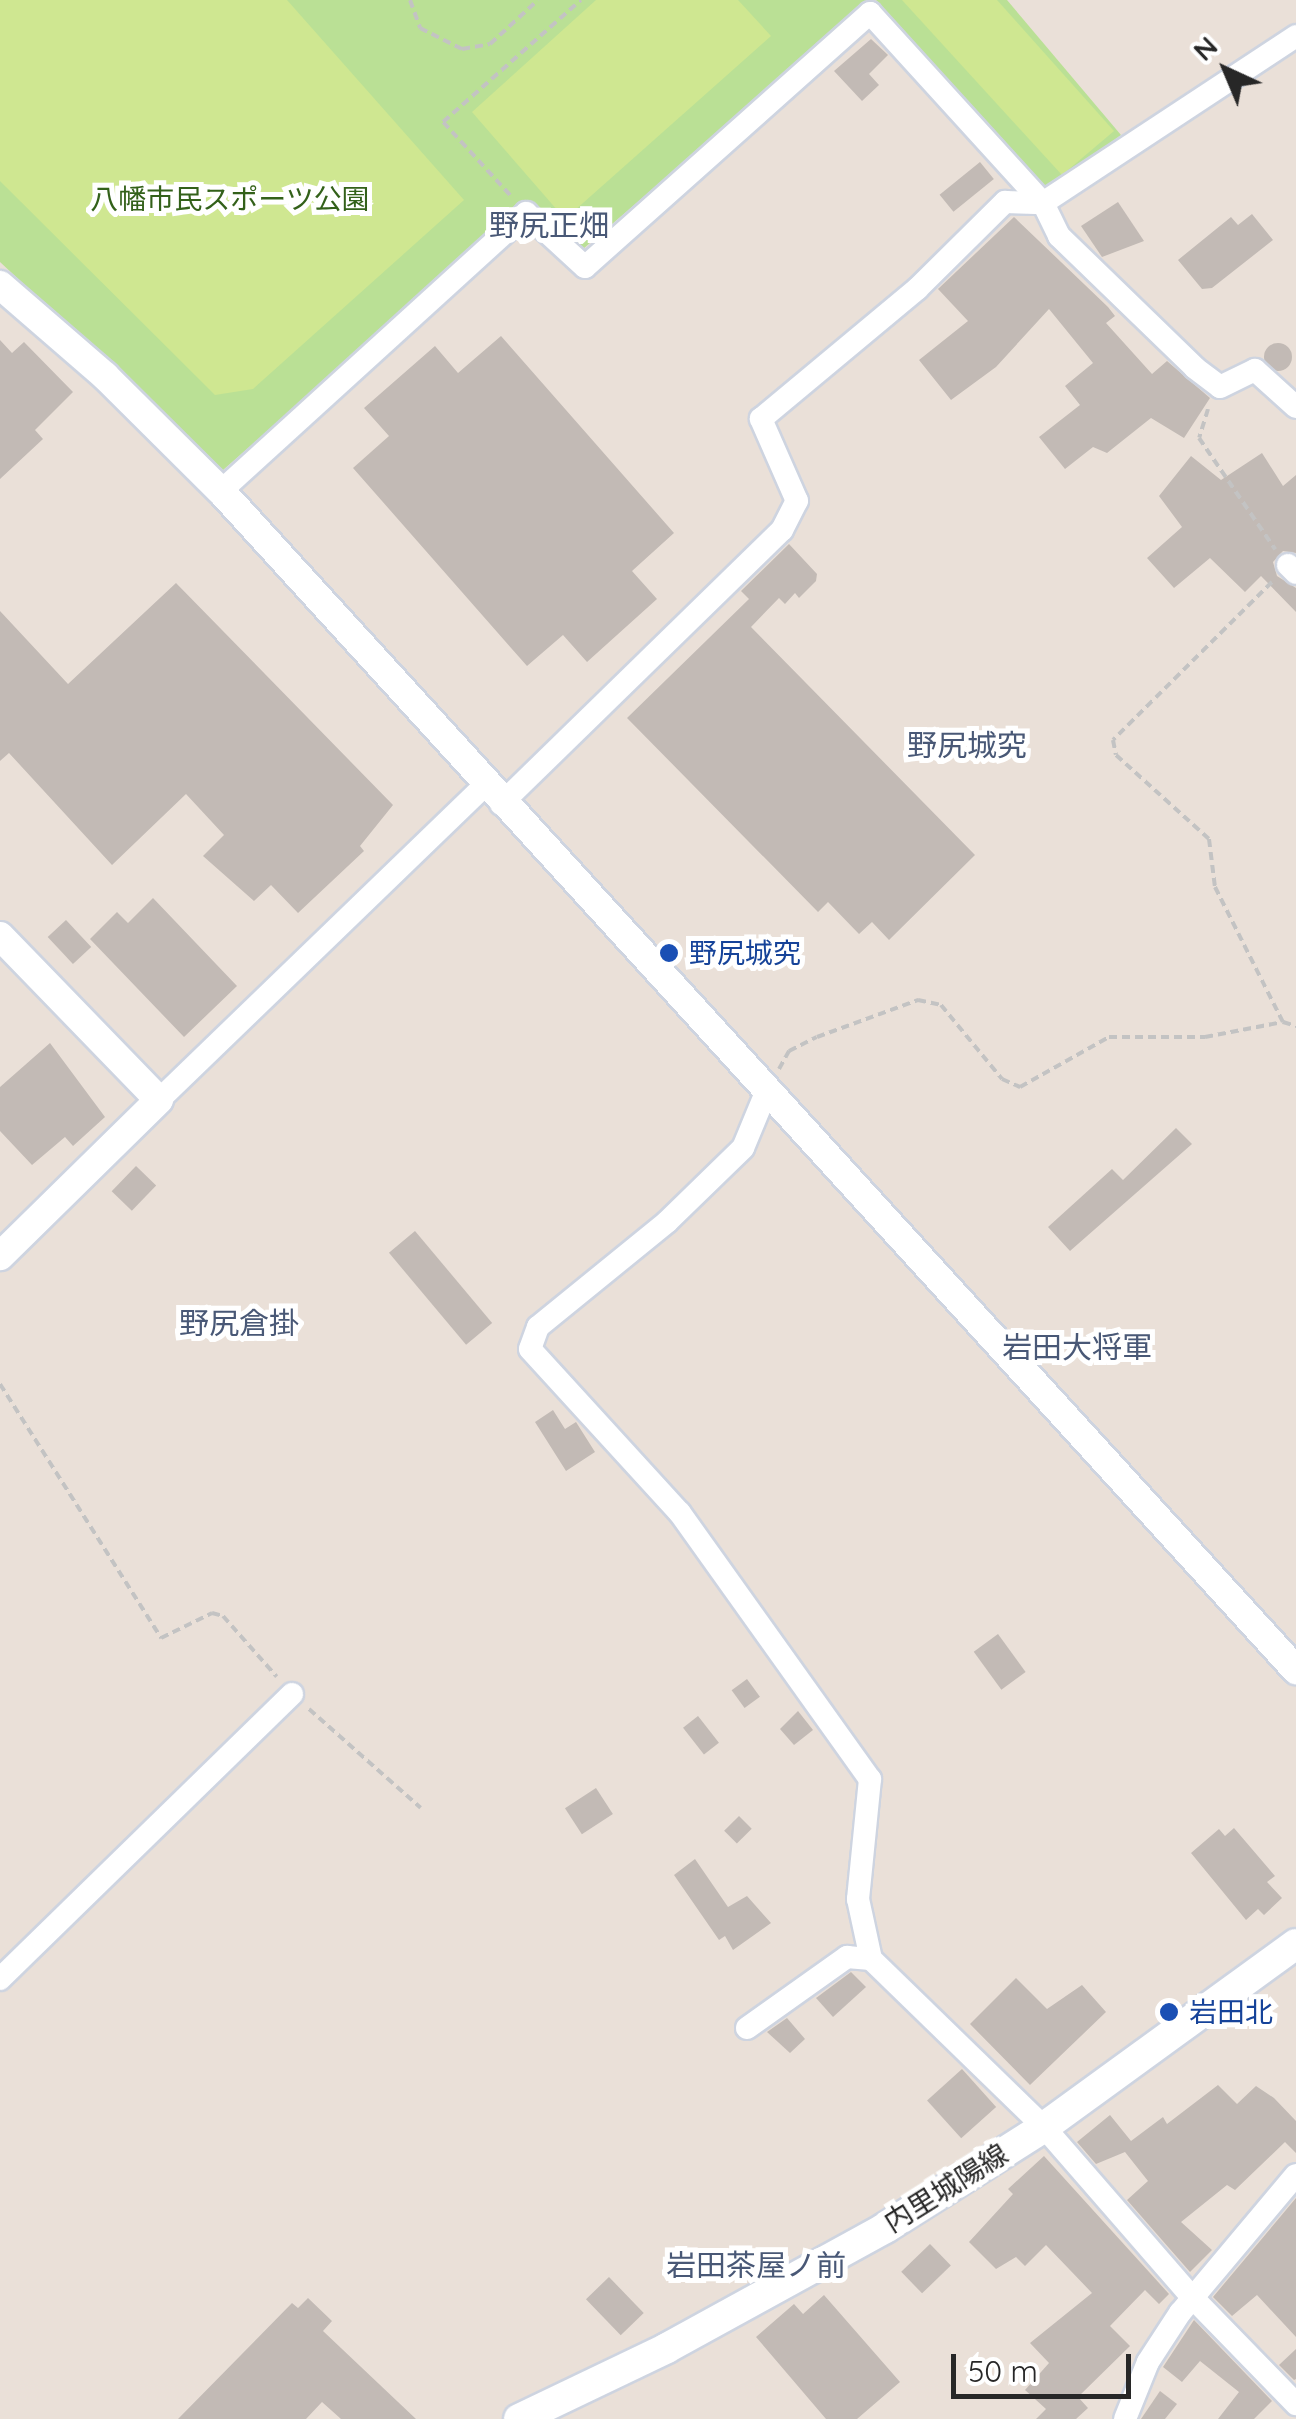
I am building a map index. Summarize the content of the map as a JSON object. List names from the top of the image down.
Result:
{
  "streets": {
    "main road": ["内里城陽線"]
  },
  "districts": [
    "野尻正畑",
    "野尻城究",
    "野尻倉掛",
    "岩田大将軍",
    "岩田茶屋ノ前"
  ],
  "parks": ["八幡市民スポーツ公園"],
  "places": ["野尻城究", "岩田北"],
  "scale_bar": "50 m",
  "north": "top left"
}
